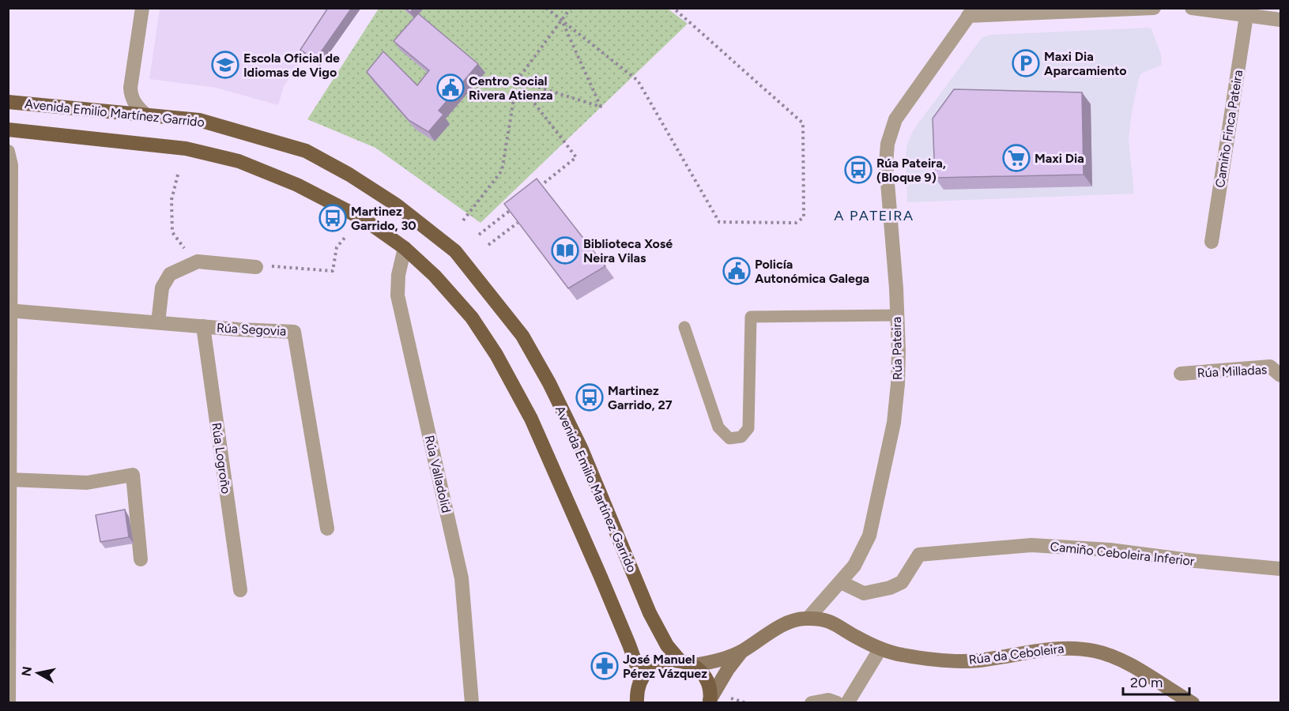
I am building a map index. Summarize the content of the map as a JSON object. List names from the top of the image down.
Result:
{
  "streets": {
    "main road": ["Avenida Emilio Martínez Garrido"],
    "street": [
      "Camiño Finca Pateira",
      "Rúa Segovia",
      "Rúa Pateira",
      "Rúa Milladas",
      "Rúa Logroño",
      "Rúa Valladolid",
      "Camiño Ceboleira Inferior",
      "Rúa da Ceboleira"
    ]
  },
  "crossings": [
    ["Avenida Emilio Martínez Garrido", "Rúa Valladolid"],
    ["Rúa Segovia", "Rúa Logroño"],
    ["Rúa Pateira", "Camiño Ceboleira Inferior"],
    ["Rúa Pateira", "Rúa da Ceboleira"]
  ],
  "districts": ["A PATEIRA"],
  "places": {
    "parking": ["Maxi Dia Aparcamiento"],
    "school or university": ["Escola Oficial de Idiomas de Vigo"],
    "public building": ["Centro Social Rivera Atienza", "Policía Autonómica Galega"],
    "supermarket": ["Maxi Dia"],
    "bus stop": ["Rúa Pateira, (Bloque 9)", "Martinez Garrido, 30", "Martinez Garrido, 27"],
    "library": ["Biblioteca Xosé Neira Vilas"],
    "pharmacy": ["José Manuel Pérez Vázquez"]
  },
  "scale_bar": "20 m",
  "north": "left"
}
